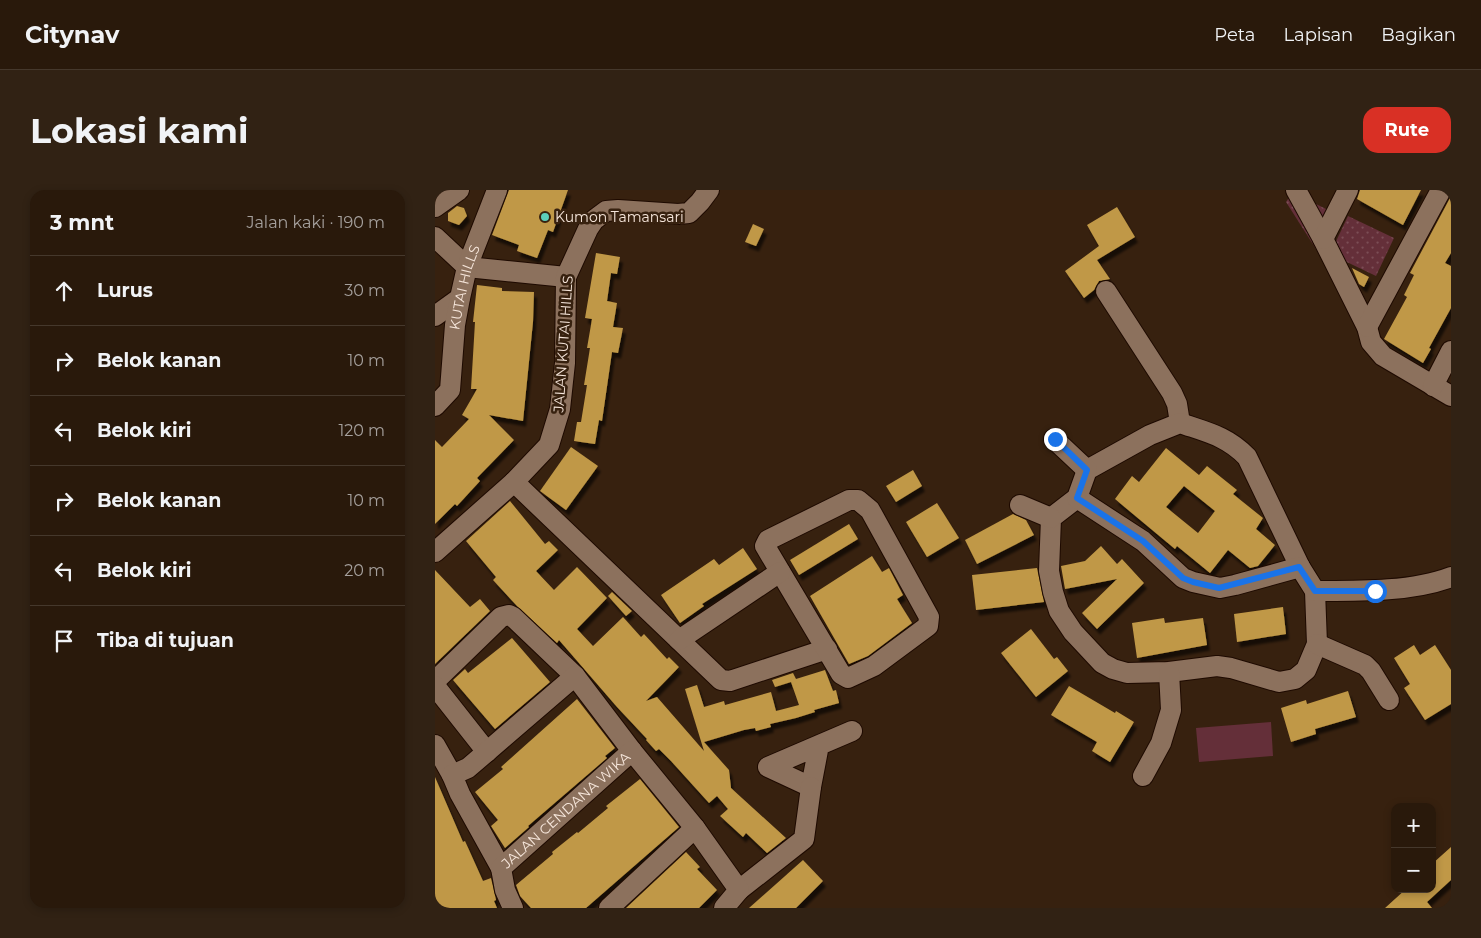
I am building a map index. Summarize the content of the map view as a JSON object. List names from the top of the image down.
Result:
{
  "streets": {
    "street": ["KUTAI HILLS", "JALAN KUTAI HILLS", "JALAN CENDANA WIKA"]
  },
  "places": ["Kumon Tamansari"],
  "page": {
    "header": "Citynav",
    "nav": ["Peta", "Lapisan", "Bagikan"],
    "buttons": "Rute",
    "title": "Lokasi kami",
    "heading": ["3 mnt", "Jalan kaki · 190 m"],
    "list": [
      ["Lurus", "30 m"],
      ["Belok kanan", "10 m"],
      ["Belok kiri", "120 m"],
      ["Belok kanan", "10 m"],
      ["Belok kiri", "20 m"],
      "Tiba di tujuan"
    ],
    "map_buttons": ["+", "−"]
  }
}
